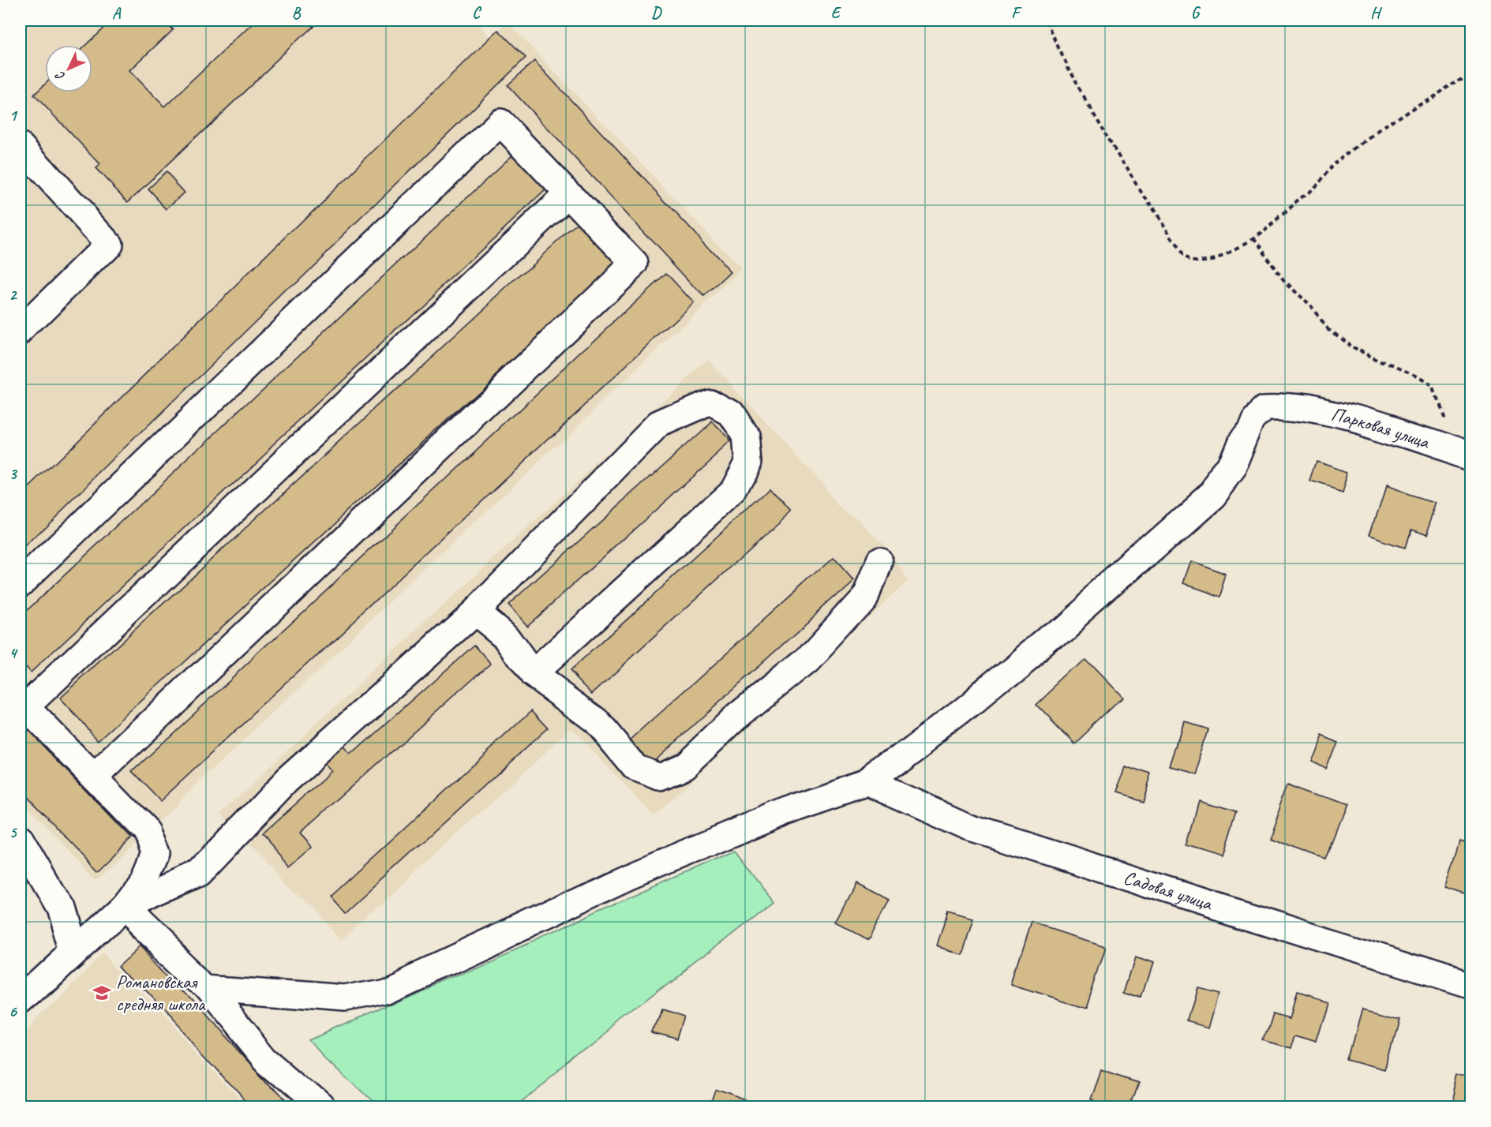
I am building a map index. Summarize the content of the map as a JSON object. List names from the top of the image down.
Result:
{
  "streets": {
    "street": ["Парковая улица", "Садовая улица"]
  },
  "crossings": [
    ["Парковая улица", "Садовая улица"]
  ],
  "places": {
    "school or university": ["Романовская средняя школа"]
  },
  "north": "bottom left",
  "grid": {
    "columns": [
      "A",
      "B",
      "C",
      "D",
      "E",
      "F",
      "G",
      "H"
    ],
    "rows": [
      "1",
      "2",
      "3",
      "4",
      "5",
      "6"
    ]
  }
}
